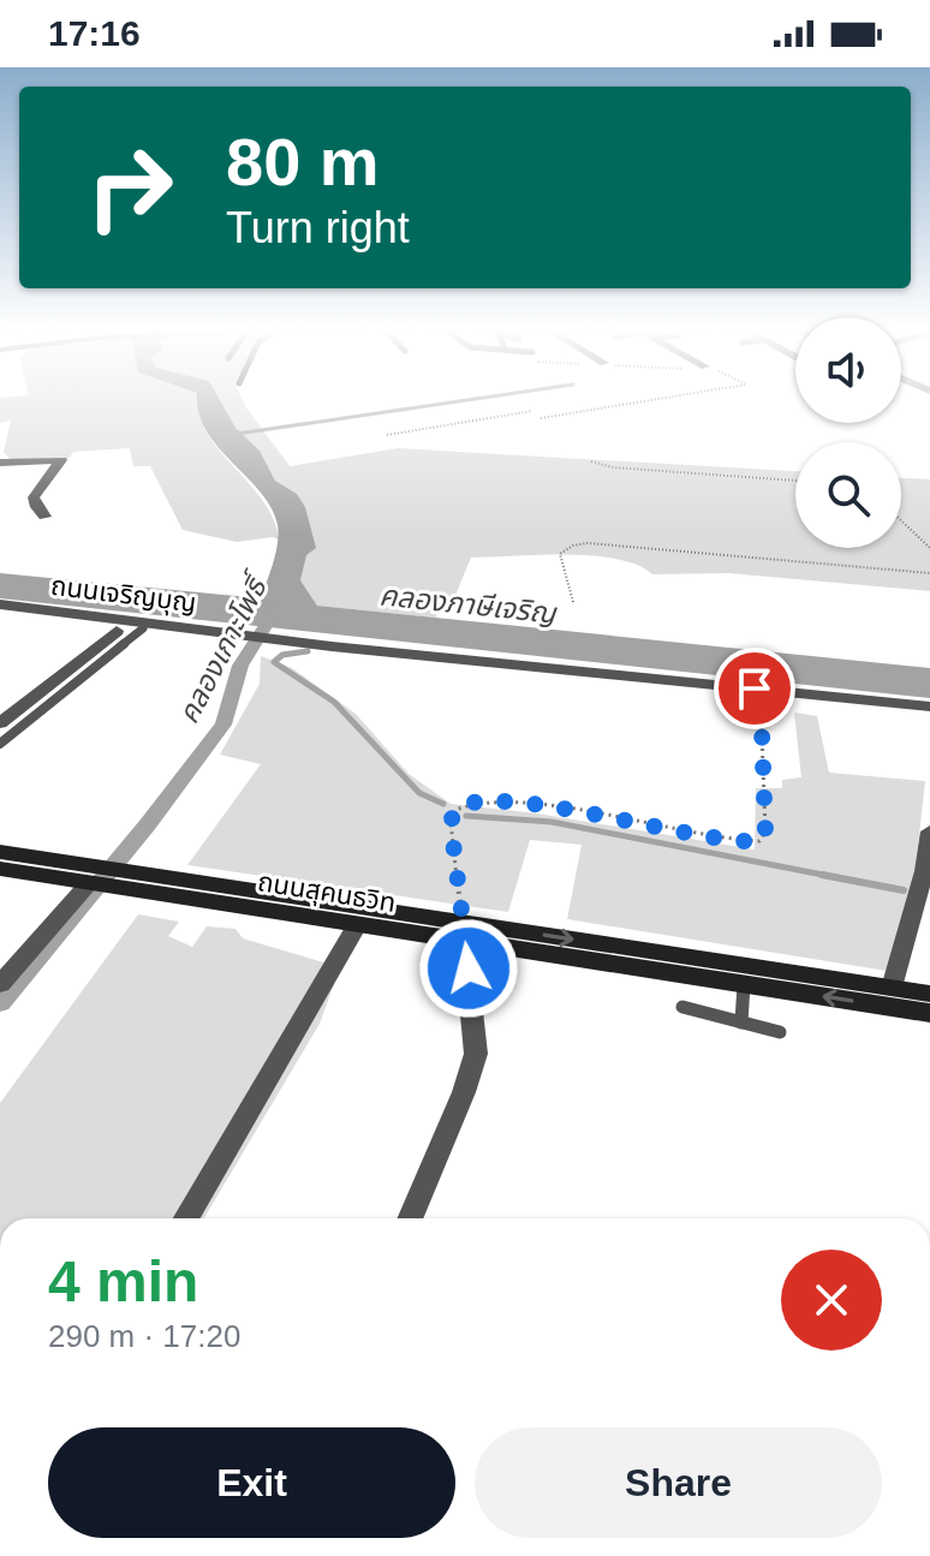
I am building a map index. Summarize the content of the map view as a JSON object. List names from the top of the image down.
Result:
{
  "streets": {
    "main road": ["ถนนสุคนธวิท"],
    "street": ["ถนนเจริญบุญ"]
  },
  "water": ["คลองภาษีเจริญ", "คลองเกาะโพธิ์"],
  "page": {
    "status": "17:16",
    "turn": ["80 m", "Turn right"],
    "heading": ["4 min", "290 m · 17:20"],
    "buttons": ["Exit", "Share"]
  }
}
